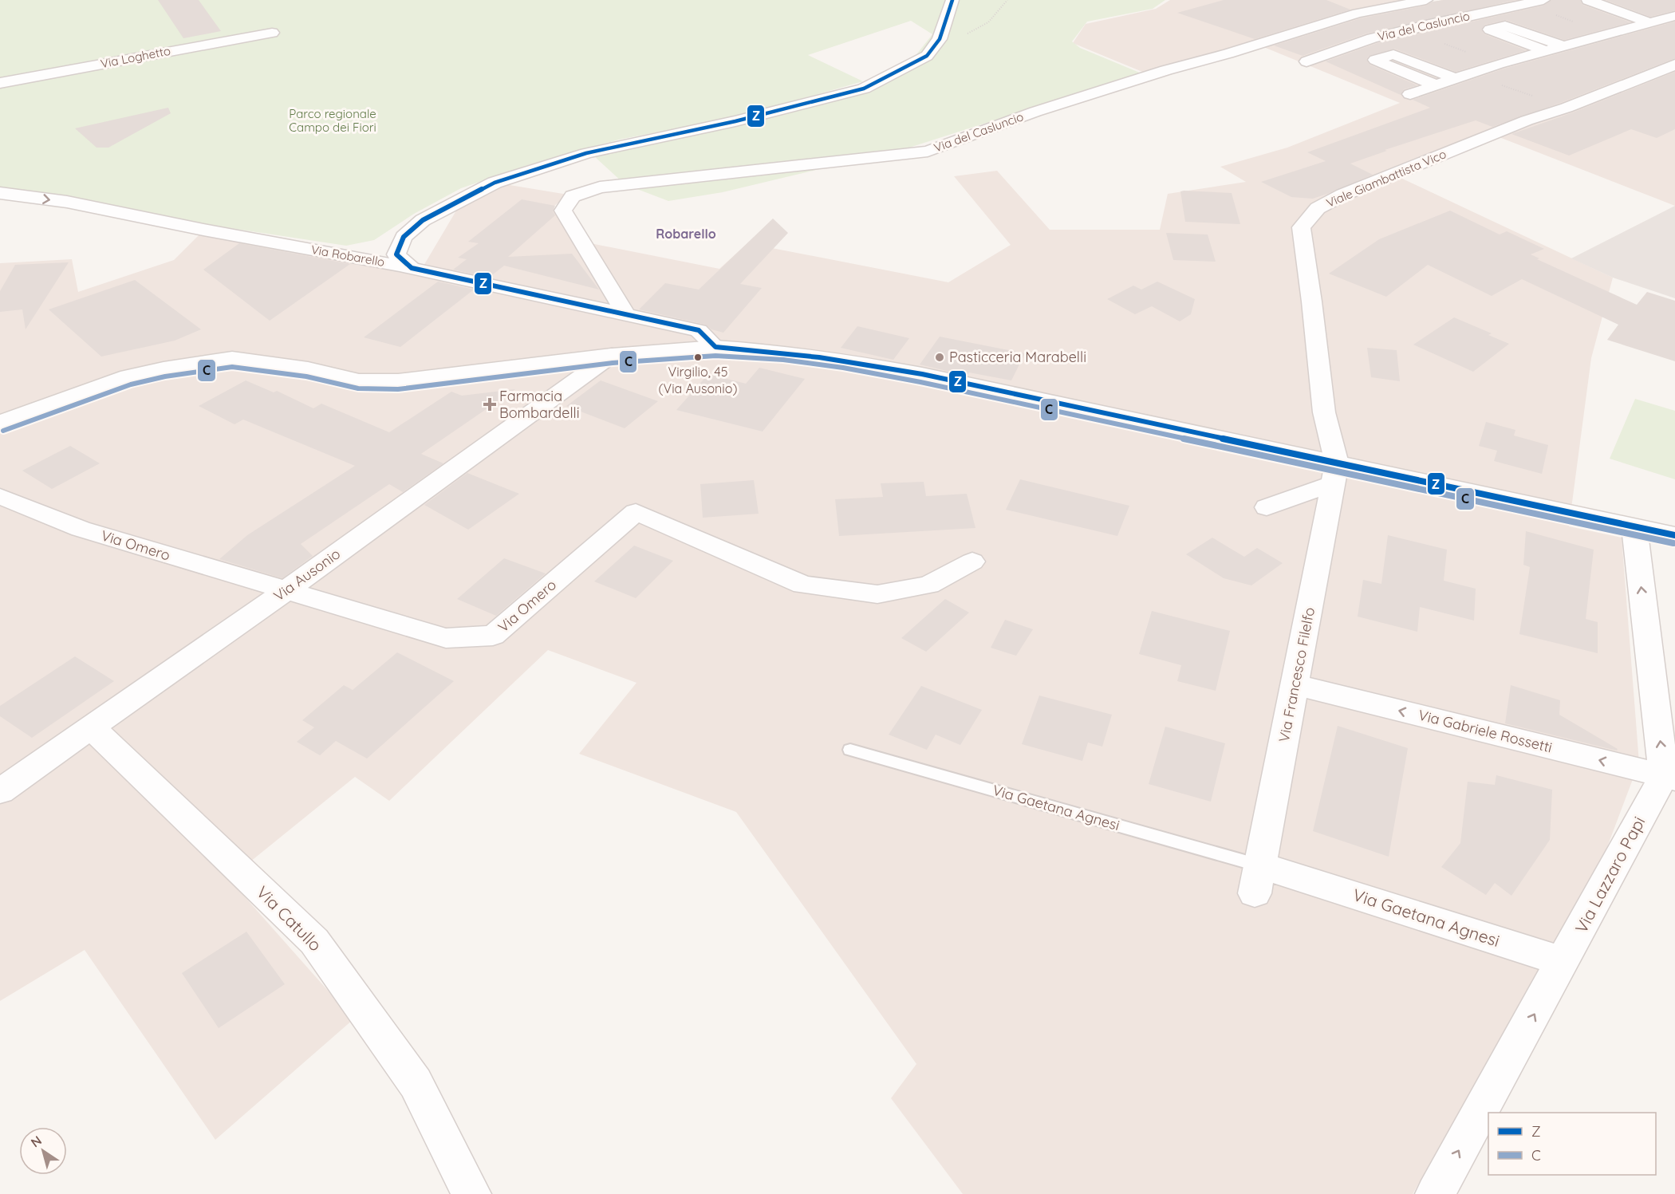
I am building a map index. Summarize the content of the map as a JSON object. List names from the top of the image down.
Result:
{
  "streets": {
    "street": [
      "Via del Casluncio",
      "Via Loghetto",
      "Viale Giambattista Vico",
      "Via Robarello",
      "Via Omero",
      "Via Ausonio",
      "Via Francesco Filelfo",
      "Via Gabriele Rossetti",
      "Via Gaetana Agnesi",
      "Via Lazzaro Papi",
      "Via Catullo"
    ]
  },
  "crossings": [
    ["Via del Casluncio", "Via Robarello"],
    ["Viale Giambattista Vico", "Via Francesco Filelfo"],
    ["Via Omero", "Via Ausonio"],
    ["Via Ausonio", "Via Catullo"],
    ["Via Francesco Filelfo", "Via Gabriele Rossetti"],
    ["Via Francesco Filelfo", "Via Gaetana Agnesi"],
    ["Via Gabriele Rossetti", "Via Lazzaro Papi"],
    ["Via Gaetana Agnesi", "Via Lazzaro Papi"]
  ],
  "one_way": ["Via Lazzaro Papi"],
  "districts": ["Robarello"],
  "parks": ["Parco regionale Campo dei Fiori"],
  "places": {
    "other": ["Virgilio, 45 (Via Ausonio)", "Pasticceria Marabelli"],
    "health": ["Farmacia Bombardelli"]
  },
  "lines": ["transit line Z", "transit line C"],
  "legend": ["Z", "C"],
  "north": "top left"
}
